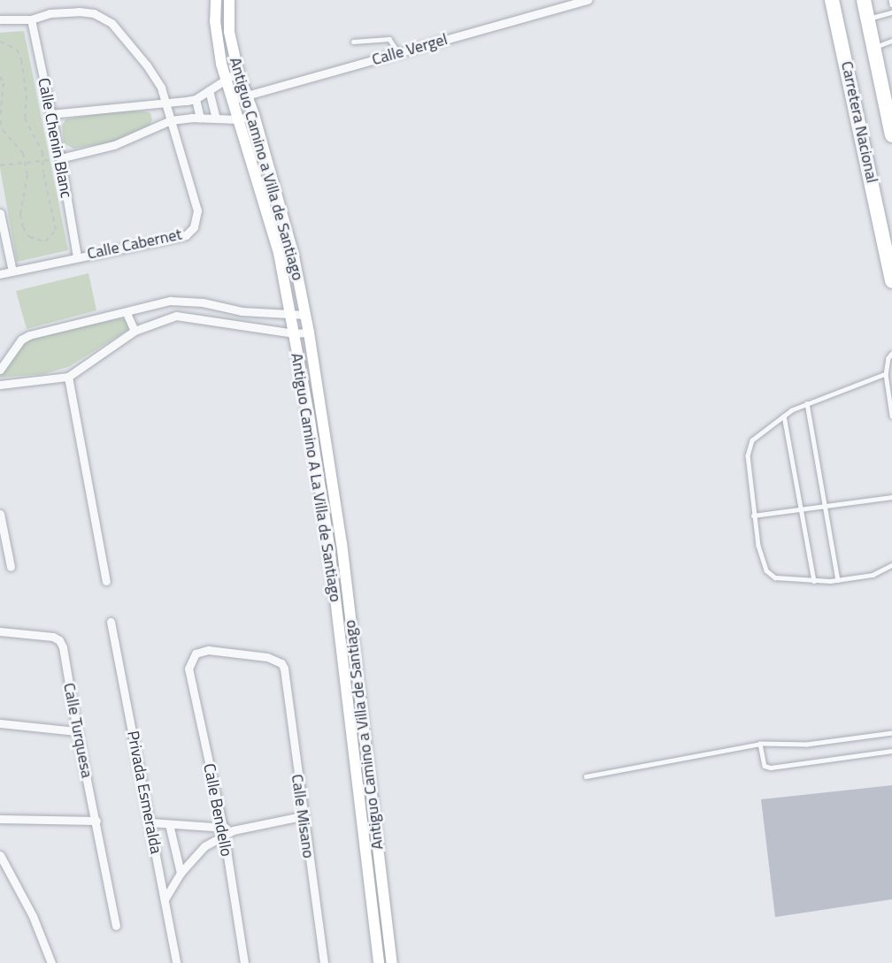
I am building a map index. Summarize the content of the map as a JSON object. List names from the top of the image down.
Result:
{
  "streets": {
    "highway": ["Carretera Nacional"],
    "street": [
      "Calle Vergel",
      "Calle Chenin Blanc",
      "Antiguo Camino a Villa de Santiago",
      "Calle Cabernet",
      "Antiguo Camino A La Villa de Santiago",
      "Calle Turquesa",
      "Privada Esmeralda",
      "Calle Bendello",
      "Calle Misano"
    ]
  },
  "crossings": [
    ["Calle Vergel", "Antiguo Camino a Villa de Santiago"],
    ["Calle Vergel", "Antiguo Camino A La Villa de Santiago"],
    ["Calle Chenin Blanc", "Calle Cabernet"],
    ["Calle Bendello", "Calle Misano"]
  ]
}
